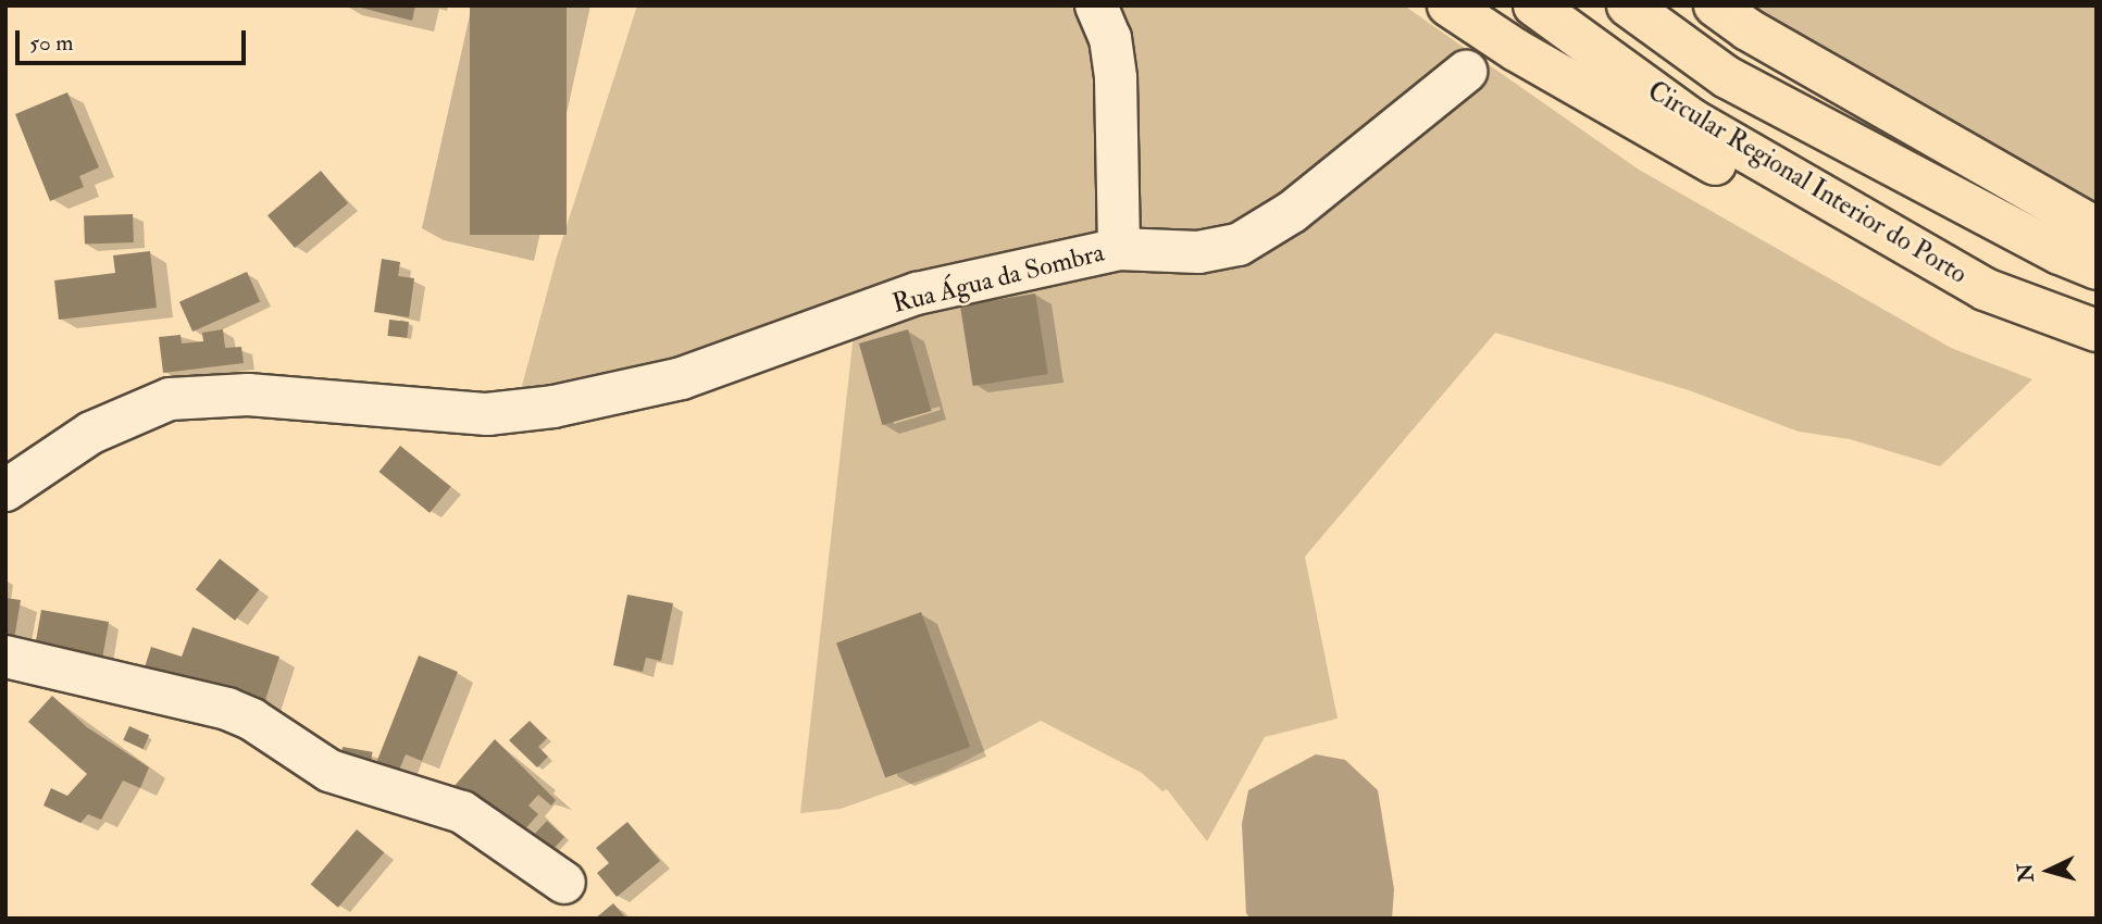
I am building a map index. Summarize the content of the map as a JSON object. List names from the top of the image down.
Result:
{
  "streets": {
    "highway": ["Circular Regional Interior do Porto"],
    "street": ["Rua Água da Sombra"]
  },
  "scale_bar": "50 m",
  "north": "left"
}
